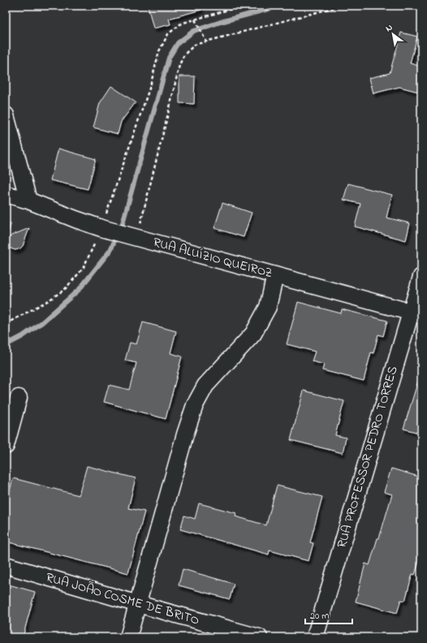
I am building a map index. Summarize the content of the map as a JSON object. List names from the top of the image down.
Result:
{
  "streets": {
    "street": ["RUA ALUÍZIO QUEIROZ", "RUA PROFESSOR PEDRO TORRES", "RUA JOÃO COSME DE BRITO"]
  },
  "crossings": [
    ["RUA ALUÍZIO QUEIROZ", "RUA PROFESSOR PEDRO TORRES"]
  ],
  "scale_bar": "20 m",
  "north": "top left"
}
